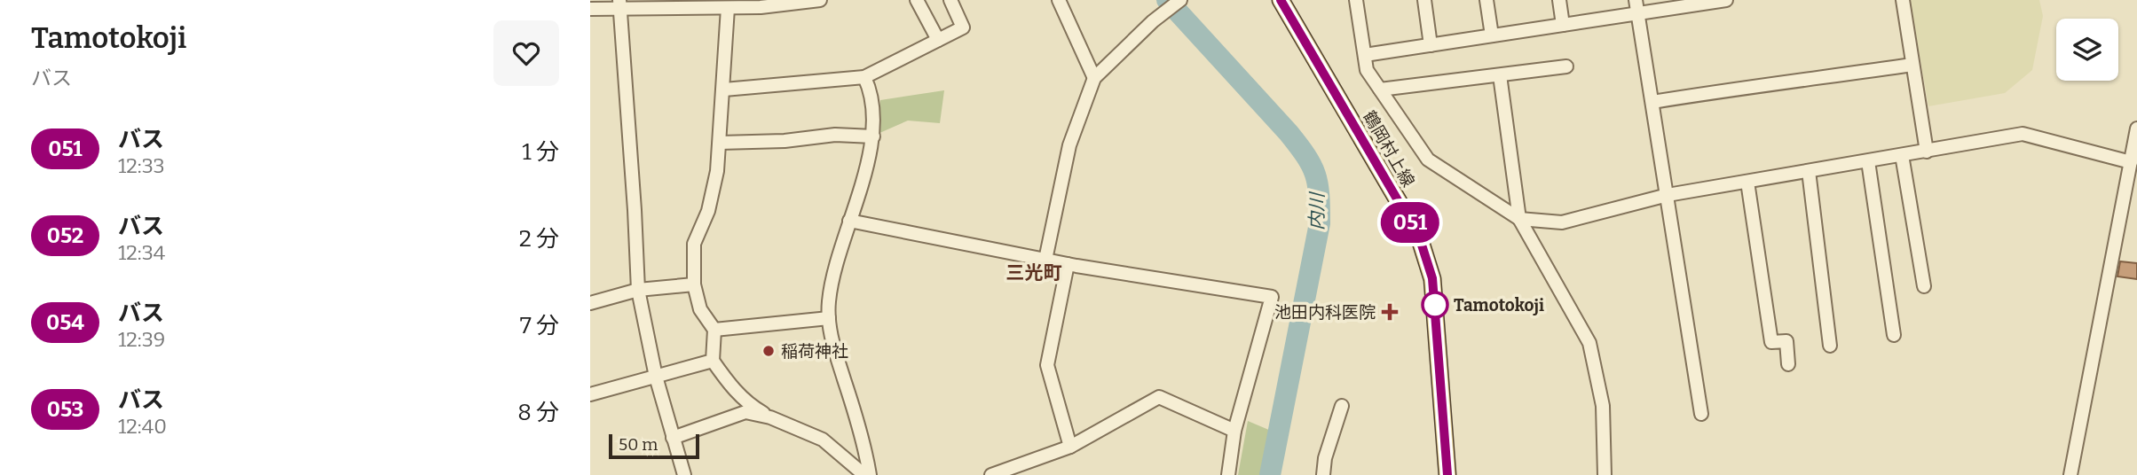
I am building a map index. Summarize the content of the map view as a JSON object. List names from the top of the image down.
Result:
{
  "streets": {
    "main road": ["鶴岡村上線"]
  },
  "districts": ["三光町"],
  "water": ["内川"],
  "places": {
    "other": ["Tamotokoji", "稲荷神社"],
    "health": ["池田内科医院"]
  },
  "lines": ["bus line 051"],
  "scale_bar": "50 m",
  "page": {
    "heading": ["Tamotokoji", "バス"],
    "on_map": "051",
    "list": [
      {
        "mark": "051",
        "name": "バス",
        "note": "12:33",
        "value": "1 分"
      },
      {
        "mark": "052",
        "name": "バス",
        "note": "12:34",
        "value": "2 分"
      },
      {
        "mark": "054",
        "name": "バス",
        "note": "12:39",
        "value": "7 分"
      },
      {
        "mark": "053",
        "name": "バス",
        "note": "12:40",
        "value": "8 分"
      }
    ],
    "scale": "50 m"
  }
}
